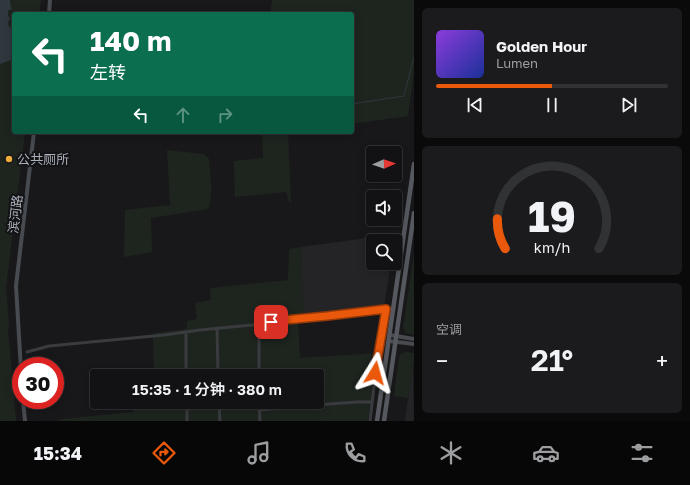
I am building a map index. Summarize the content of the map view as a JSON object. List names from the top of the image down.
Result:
{
  "streets": {
    "main road": ["滨河路"]
  },
  "places": ["公共厕所"],
  "north": "right",
  "page": {
    "turn": ["140 m", "左转"],
    "song": ["Golden Hour", "Lumen"],
    "tile": "空调",
    "heat": ["−", "21°", "+"],
    "limit": "30",
    "trip": "15:35 · 1 分钟 · 380 m",
    "tabs": "15:34",
    "gauge": ["19", "km/h"]
  }
}
